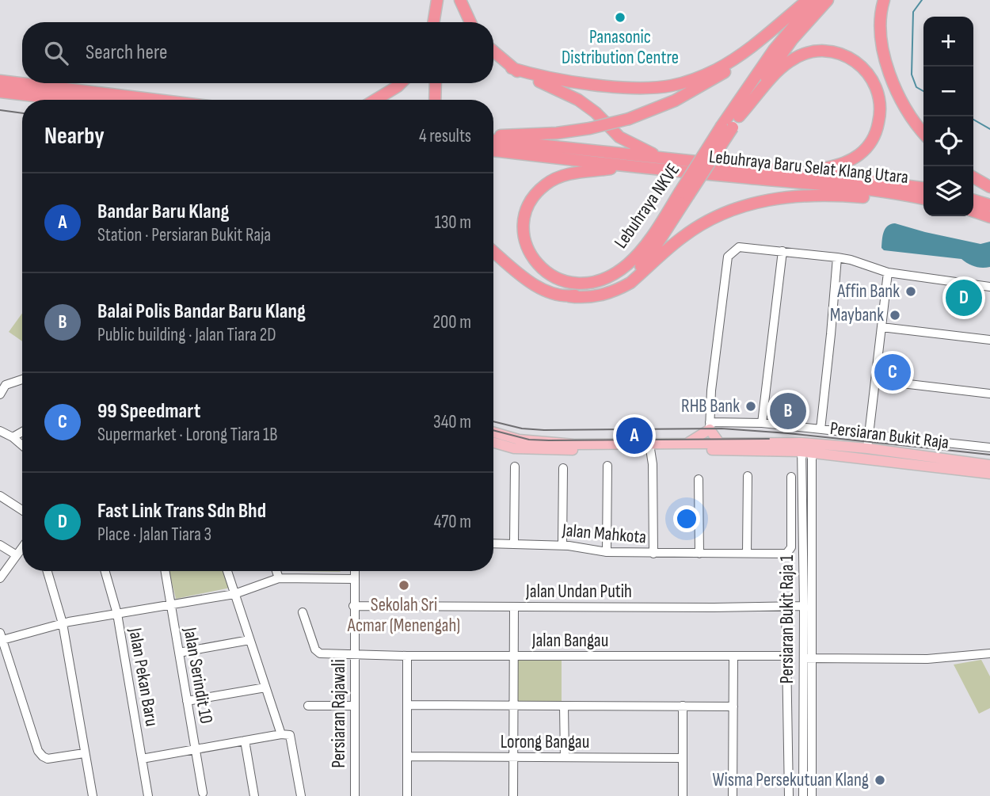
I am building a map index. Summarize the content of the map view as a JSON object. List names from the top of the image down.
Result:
{
  "streets": {
    "highway": ["Lebuhraya Baru Selat Klang Utara", "Lebuhraya NKVE"],
    "main road": ["Persiaran Bukit Raja"],
    "street": [
      "Jalan Mahkota",
      "Jalan Undan Putih",
      "Persiaran Bukit Raja 1",
      "Jalan Bangau",
      "Jalan Serindit 10",
      "Jalan Pekan Baru",
      "Persiaran Rajawali",
      "Lorong Bangau"
    ]
  },
  "crossings": [
    ["Lebuhraya Baru Selat Klang Utara", "Lebuhraya NKVE"],
    ["Persiaran Bukit Raja", "Persiaran Bukit Raja 1"],
    ["Jalan Undan Putih", "Persiaran Bukit Raja 1"],
    ["Jalan Undan Putih", "Persiaran Rajawali"],
    ["Jalan Bangau", "Persiaran Rajawali"]
  ],
  "places": [
    "Panasonic Distribution Centre",
    "Affin Bank",
    "Maybank",
    "RHB Bank",
    "Sekolah Sri Acmar (Menengah)",
    "Wisma Persekutuan Klang"
  ],
  "page": {
    "map_buttons": ["+", "−"],
    "search": "Search here",
    "heading": ["Nearby", "4 results"],
    "list": [
      {
        "mark": "A",
        "name": "Bandar Baru Klang",
        "note": "Station · Persiaran Bukit Raja",
        "value": "130 m"
      },
      {
        "mark": "B",
        "name": "Balai Polis Bandar Baru Klang",
        "note": "Public building · Jalan Tiara 2D",
        "value": "200 m"
      },
      {
        "mark": "C",
        "name": "99 Speedmart",
        "note": "Supermarket · Lorong Tiara 1B",
        "value": "340 m"
      },
      {
        "mark": "D",
        "name": "Fast Link Trans Sdn Bhd",
        "note": "Place · Jalan Tiara 3",
        "value": "470 m"
      }
    ],
    "pins": [
      "D",
      "C",
      "B",
      "A"
    ]
  }
}
